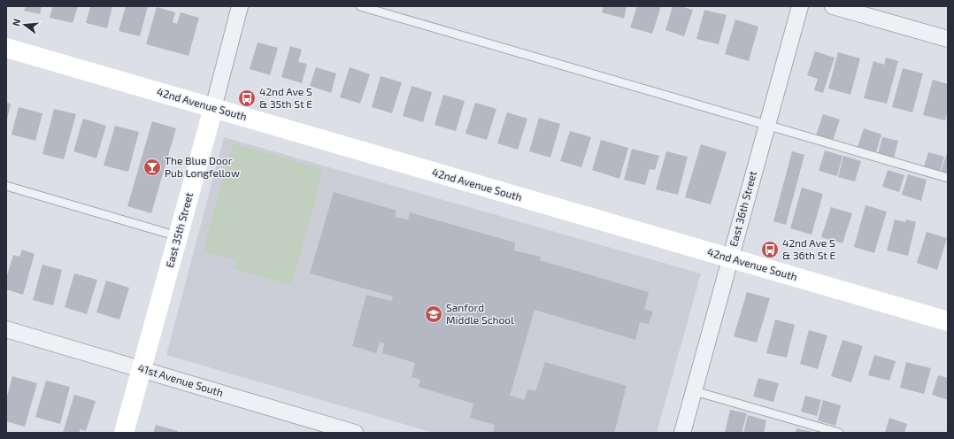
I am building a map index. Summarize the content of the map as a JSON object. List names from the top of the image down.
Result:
{
  "streets": {
    "street": [
      "42nd Avenue South",
      "East 36th Street",
      "East 35th Street",
      "41st Avenue South"
    ]
  },
  "crossings": [
    ["42nd Avenue South", "East 36th Street"],
    ["42nd Avenue South", "East 35th Street"],
    ["East 35th Street", "41st Avenue South"]
  ],
  "places": {
    "bus stop": ["42nd Ave S & 35th St E", "42nd Ave S & 36th St E"],
    "bar": ["The Blue Door Pub Longfellow"],
    "school or university": ["Sanford Middle School"]
  },
  "north": "left"
}
